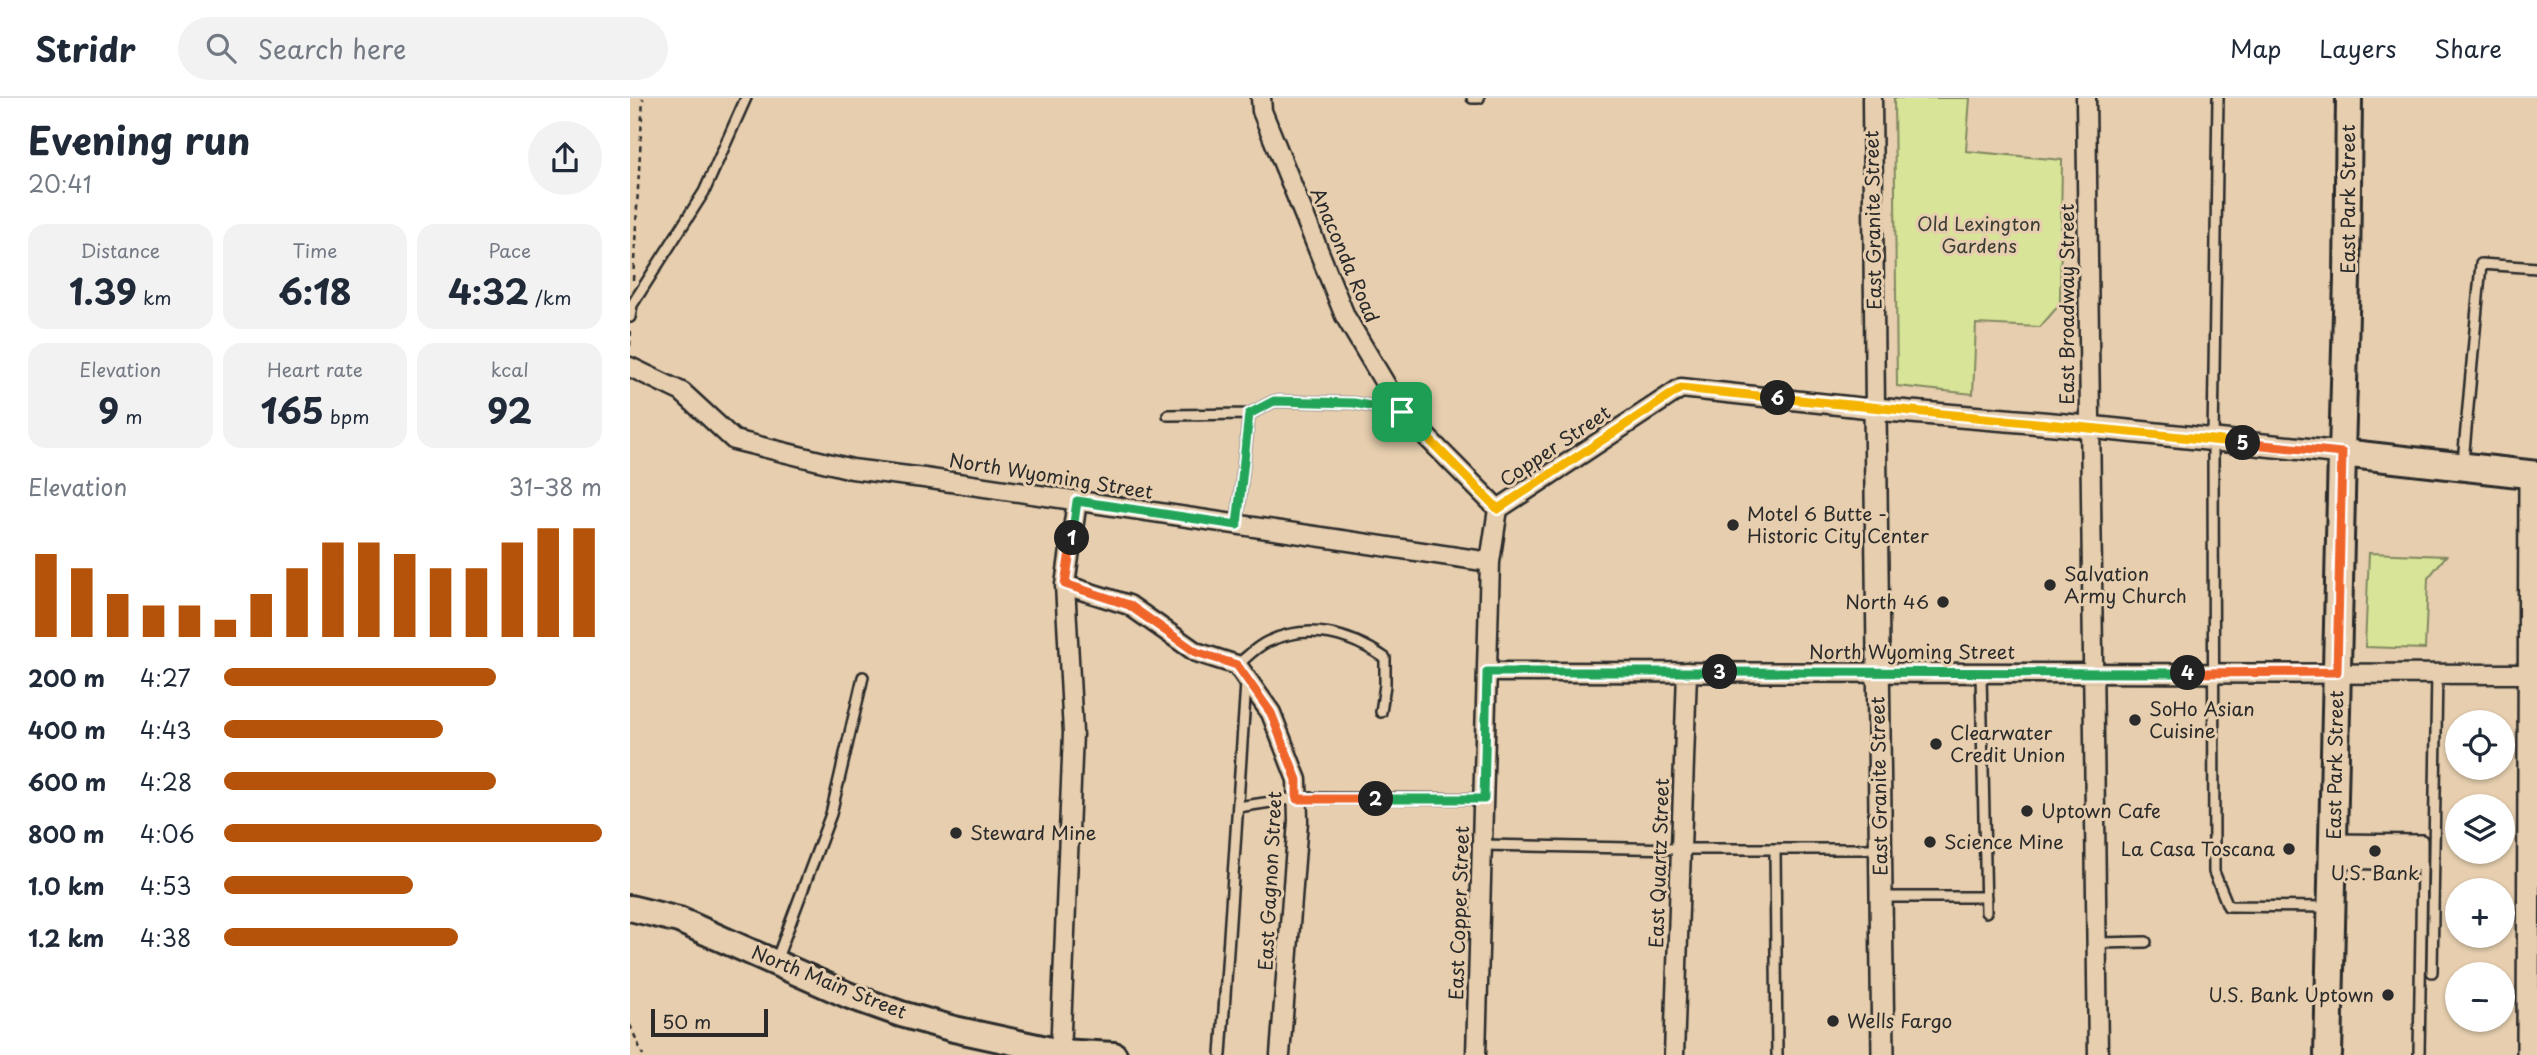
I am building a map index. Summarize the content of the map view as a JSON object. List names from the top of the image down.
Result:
{
  "streets": {
    "main road": ["East Park Street", "North Main Street"],
    "street": [
      "East Granite Street",
      "Anaconda Road",
      "East Broadway Street",
      "Copper Street",
      "North Wyoming Street",
      "East Quartz Street",
      "East Gagnon Street",
      "East Copper Street"
    ]
  },
  "crossings": [
    ["East Park Street", "North Wyoming Street"],
    ["East Granite Street", "Copper Street"],
    ["East Granite Street", "North Wyoming Street"],
    ["Anaconda Road", "Copper Street"],
    ["East Broadway Street", "North Wyoming Street"],
    ["Copper Street", "North Wyoming Street"],
    ["Copper Street", "East Copper Street"],
    ["North Wyoming Street", "East Quartz Street"],
    ["North Wyoming Street", "East Copper Street"]
  ],
  "parks": ["Old Lexington Gardens"],
  "places": [
    "Motel 6 Butte - Historic City Center",
    "Salvation Army Church",
    "North 46",
    "SoHo Asian Cuisine",
    "Clearwater Credit Union",
    "Uptown Cafe",
    "Steward Mine",
    "Science Mine",
    "La Casa Toscana",
    "U.S. Bank",
    "U.S. Bank Uptown",
    "Wells Fargo"
  ],
  "scale_bar": "50 m",
  "page": {
    "header": "Stridr",
    "search": "Search here",
    "nav": ["Map", "Layers", "Share"],
    "heading": ["Evening run", "20:41"],
    "stats": [
      ["Distance", "1.39 km"],
      ["Time", "6:18"],
      ["Pace", "4:32 /km"],
      ["Elevation", "9 m"],
      ["Heart rate", "165 bpm"],
      ["kcal", "92"]
    ],
    "pins": [
      "6",
      "5",
      "1",
      "3",
      "4",
      "2"
    ],
    "chart": ["Elevation", "31–38 m"],
    "list": [
      {
        "name": "200 m",
        "note": "4:27"
      },
      {
        "name": "400 m",
        "note": "4:43"
      },
      {
        "name": "600 m",
        "note": "4:28"
      },
      {
        "name": "800 m",
        "note": "4:06"
      },
      {
        "name": "1.0 km",
        "note": "4:53"
      },
      {
        "name": "1.2 km",
        "note": "4:38"
      }
    ],
    "map_buttons": ["+", "−"],
    "scale": "50 m"
  }
}
